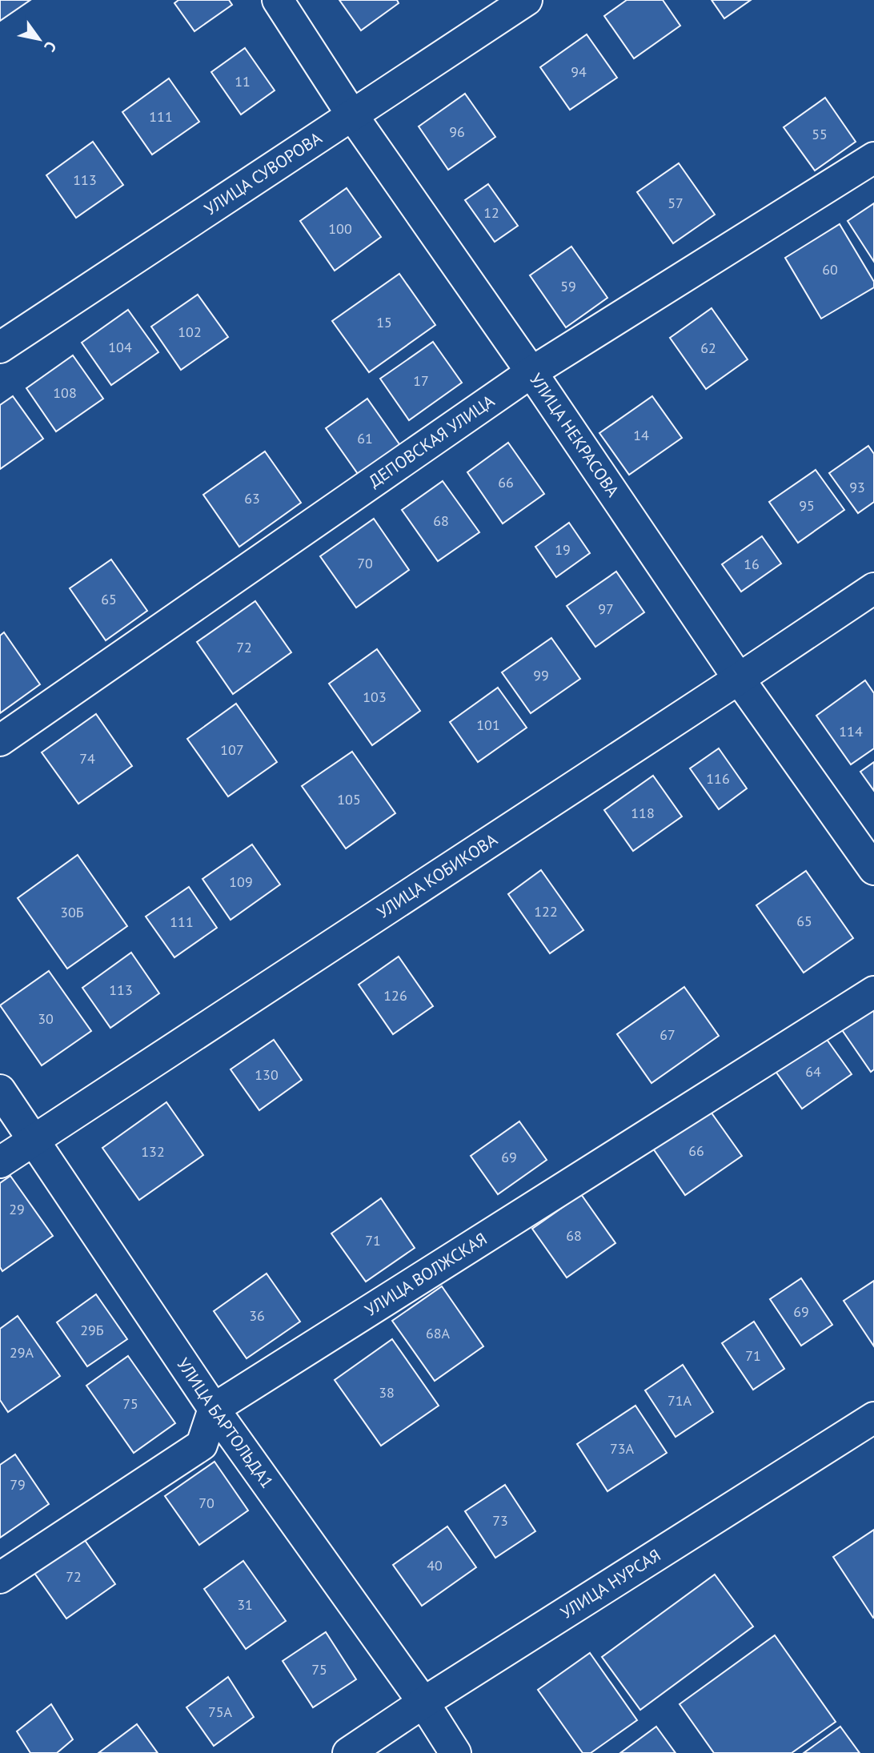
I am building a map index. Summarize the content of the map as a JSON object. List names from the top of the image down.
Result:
{
  "streets": {
    "street": [
      "УЛИЦА СУВОРОВА",
      "УЛИЦА НЕКРАСОВА",
      "ДЕПОВСКАЯ УЛИЦА",
      "УЛИЦА КОБИКОВА",
      "УЛИЦА ВОЛЖСКАЯ",
      "УЛИЦА БАРТОЛЬДА1",
      "УЛИЦА НУРСАЯ"
    ]
  },
  "crossings": [
    ["УЛИЦА СУВОРОВА", "УЛИЦА НЕКРАСОВА"],
    ["УЛИЦА НЕКРАСОВА", "ДЕПОВСКАЯ УЛИЦА"],
    ["УЛИЦА НЕКРАСОВА", "УЛИЦА КОБИКОВА"],
    ["УЛИЦА КОБИКОВА", "УЛИЦА БАРТОЛЬДА1"],
    ["УЛИЦА ВОЛЖСКАЯ", "УЛИЦА БАРТОЛЬДА1"],
    ["УЛИЦА БАРТОЛЬДА1", "УЛИЦА НУРСАЯ"]
  ],
  "house_numbers": [
    "94",
    "11",
    "111",
    "96",
    "55",
    "113",
    "57",
    "12",
    "100",
    "60",
    "59",
    "15",
    "102",
    "104",
    "62",
    "17",
    "108",
    "14",
    "61",
    "66",
    "93",
    "63",
    "95",
    "68",
    "19",
    "70",
    "16",
    "65",
    "97",
    "72",
    "99",
    "103",
    "101",
    "114",
    "107",
    "74",
    "116",
    "105",
    "118",
    "109",
    "122",
    "30Б",
    "65",
    "111",
    "113",
    "126",
    "30",
    "67",
    "64",
    "130",
    "66",
    "132",
    "69",
    "29",
    "68",
    "71",
    "69",
    "36",
    "29Б",
    "68А",
    "29А",
    "71",
    "38",
    "71А",
    "75",
    "73А",
    "79",
    "70",
    "73",
    "40",
    "72",
    "31",
    "75",
    "75А"
  ],
  "north": "bottom right"
}
